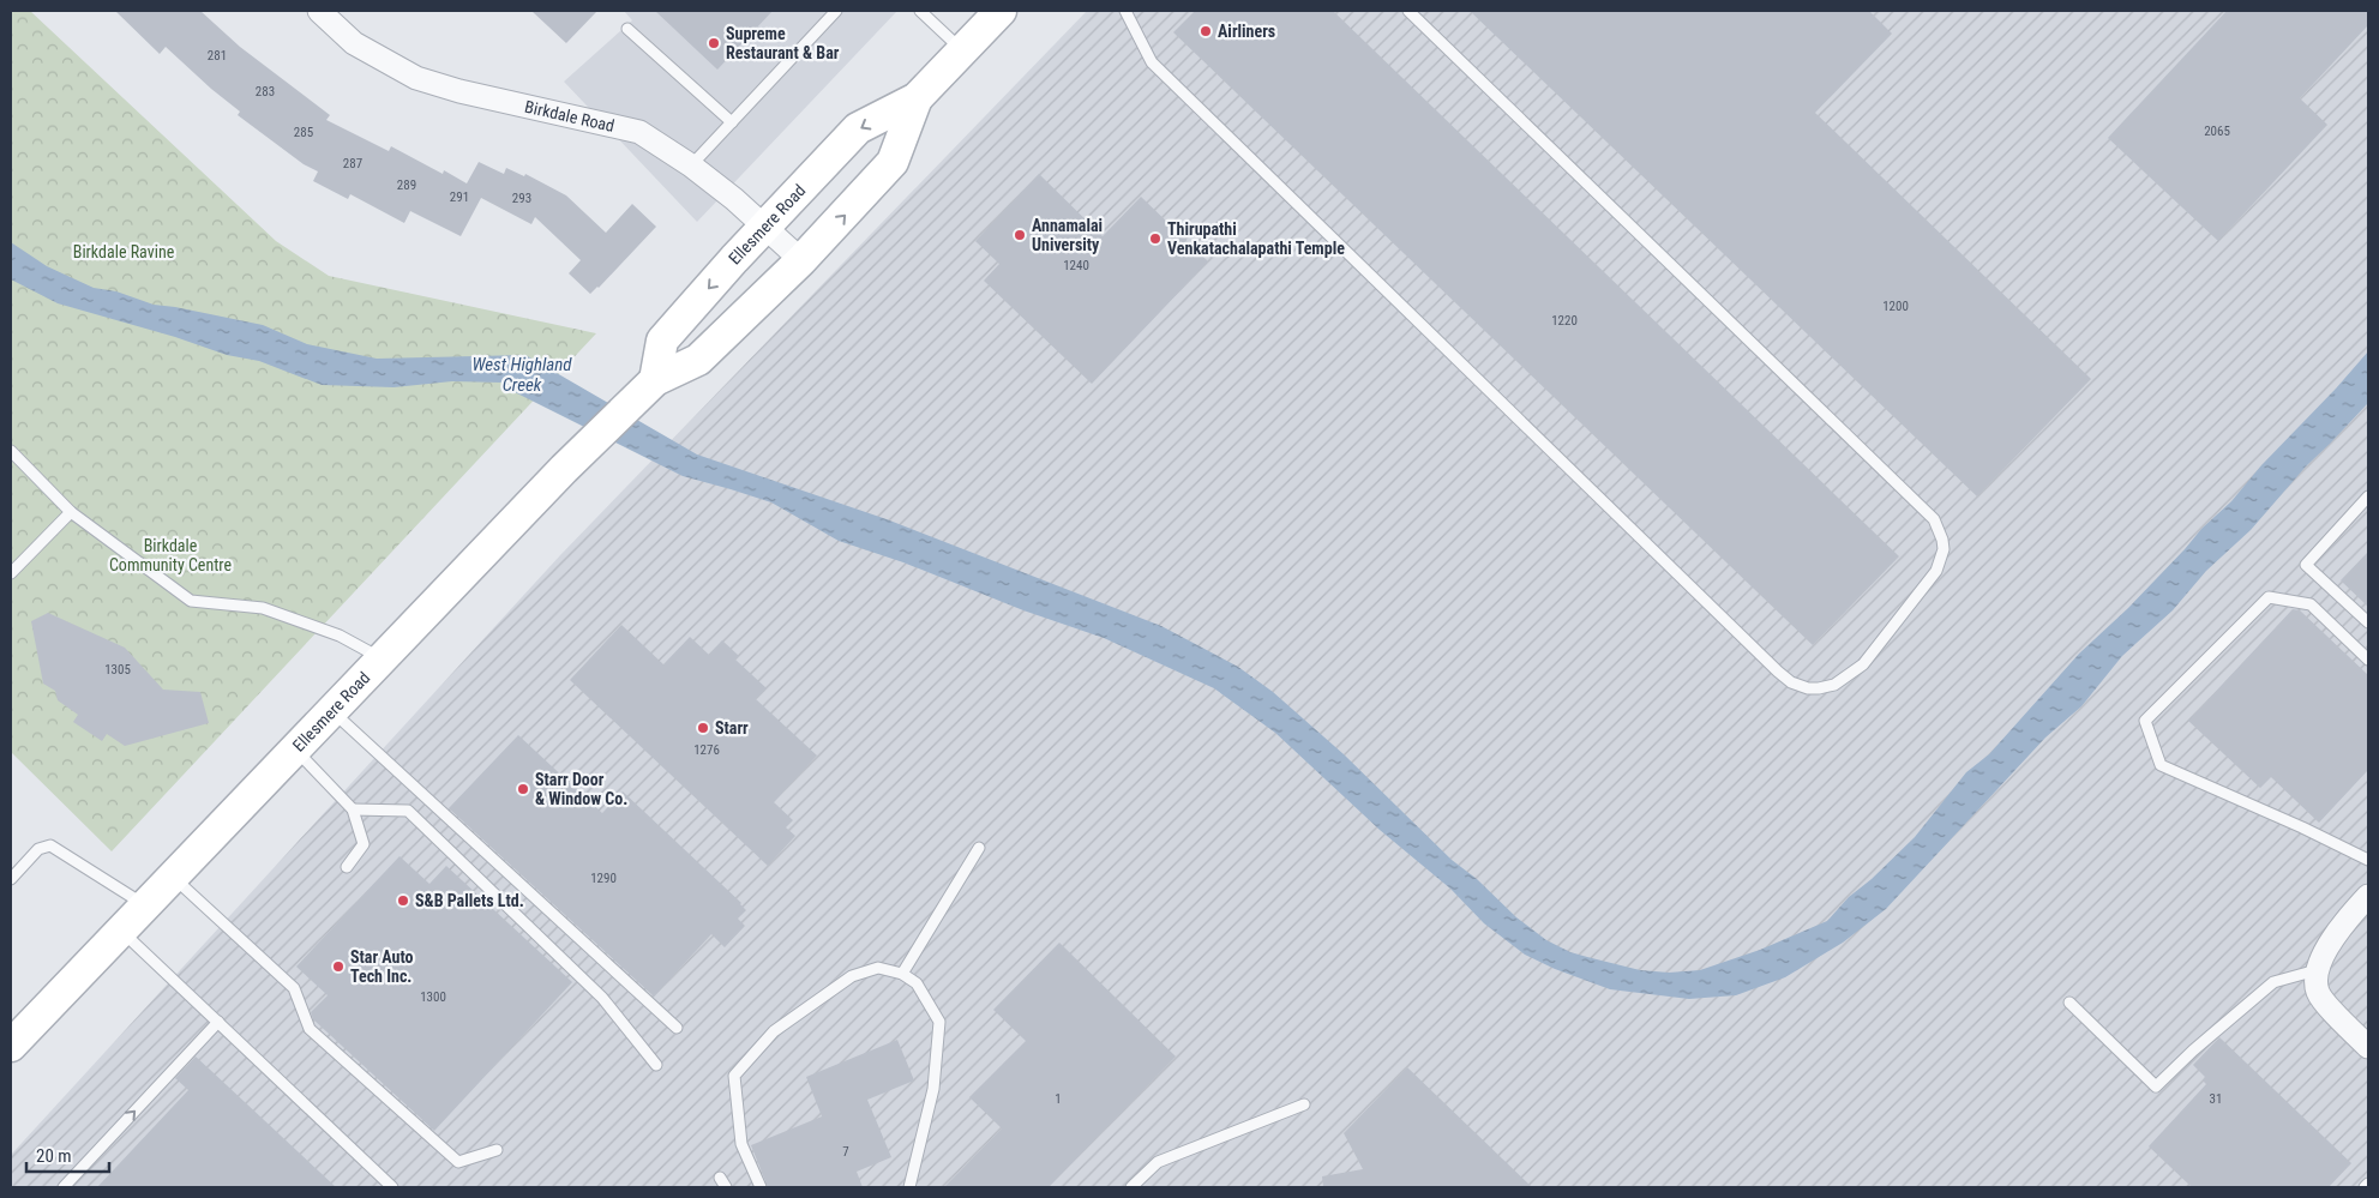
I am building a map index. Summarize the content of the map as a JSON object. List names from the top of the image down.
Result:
{
  "streets": {
    "main road": ["Ellesmere Road"],
    "street": ["Birkdale Road"]
  },
  "crossings": [
    ["Birkdale Road", "Ellesmere Road"]
  ],
  "water": ["West Highland Creek"],
  "parks": ["Birkdale Ravine", "Birkdale Community Centre"],
  "places": [
    "Airliners",
    "Supreme Restaurant & Bar",
    "Annamalai University",
    "Thirupathi Venkatachalapathi Temple",
    "Starr",
    "Starr Door & Window Co.",
    "S&B Pallets Ltd.",
    "Star Auto Tech Inc."
  ],
  "house_numbers": [
    "281",
    "283",
    "2065",
    "285",
    "287",
    "289",
    "291",
    "293",
    "1240",
    "1200",
    "1220",
    "1305",
    "1276",
    "1290",
    "1300",
    "1",
    "31",
    "7"
  ],
  "scale_bar": "20 m"
}
